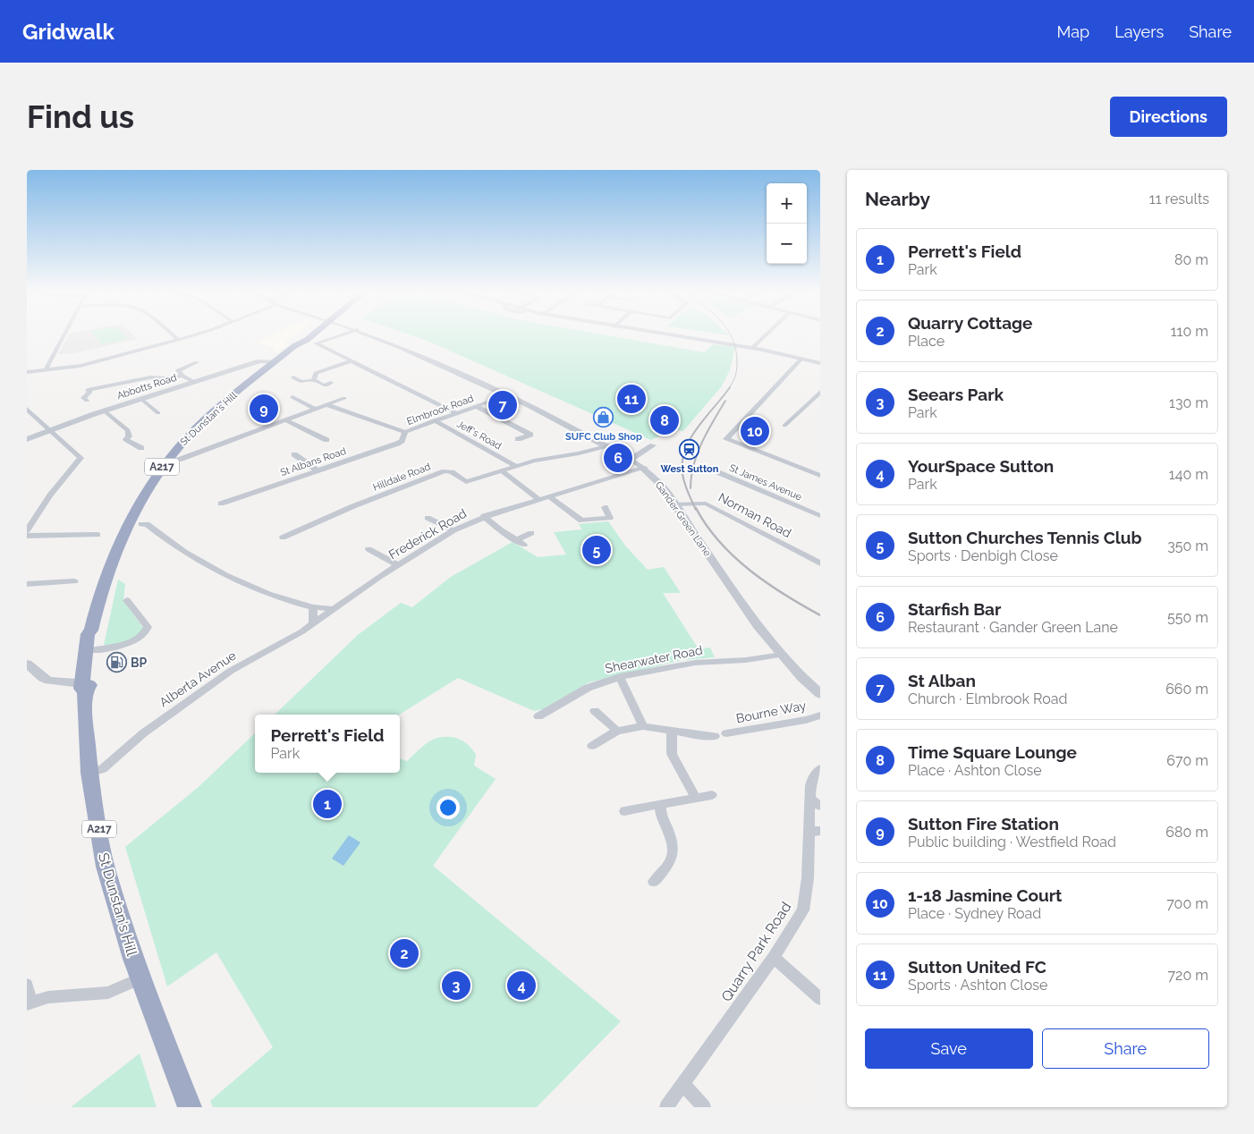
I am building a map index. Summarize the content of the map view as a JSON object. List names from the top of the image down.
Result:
{
  "streets": {
    "highway": ["St Dunstan's Hill", "A217"],
    "street": [
      "Abbotts Road",
      "Elmbrook Road",
      "Jeff's Road",
      "St Albans Road",
      "Hilldale Road",
      "St James Avenue",
      "Norman Road",
      "Gander Green Lane",
      "Frederick Road",
      "Shearwater Road",
      "Alberta Avenue",
      "Bourne Way",
      "Quarry Park Road"
    ]
  },
  "crossings": [
    ["Abbotts Road", "St Dunstan's Hill"],
    ["Elmbrook Road", "Jeff's Road"],
    ["Elmbrook Road", "St Albans Road"],
    ["Elmbrook Road", "Gander Green Lane"],
    ["St Dunstan's Hill", "Alberta Avenue"],
    ["Jeff's Road", "Hilldale Road"],
    ["Hilldale Road", "Gander Green Lane"],
    ["Norman Road", "Gander Green Lane"],
    ["Gander Green Lane", "Frederick Road"],
    ["Gander Green Lane", "Shearwater Road"],
    ["Frederick Road", "Alberta Avenue"]
  ],
  "places": {
    "shop": ["SUFC Club Shop"],
    "station": ["West Sutton"],
    "fuel station": ["BP"]
  },
  "page": {
    "header": "Gridwalk",
    "nav": ["Map", "Layers", "Share"],
    "buttons": [
      "Directions",
      ["Save", "Share"]
    ],
    "title": "Find us",
    "heading": ["Nearby", "11 results"],
    "map_buttons": ["+", "−"],
    "list": [
      {
        "mark": "1",
        "name": "Perrett's Field",
        "note": "Park",
        "value": "80 m"
      },
      {
        "mark": "2",
        "name": "Quarry Cottage",
        "note": "Place",
        "value": "110 m"
      },
      {
        "mark": "3",
        "name": "Seears Park",
        "note": "Park",
        "value": "130 m"
      },
      {
        "mark": "4",
        "name": "YourSpace Sutton",
        "note": "Park",
        "value": "140 m"
      },
      {
        "mark": "5",
        "name": "Sutton Churches Tennis Club",
        "note": "Sports · Denbigh Close",
        "value": "350 m"
      },
      {
        "mark": "6",
        "name": "Starfish Bar",
        "note": "Restaurant · Gander Green Lane",
        "value": "550 m"
      },
      {
        "mark": "7",
        "name": "St Alban",
        "note": "Church · Elmbrook Road",
        "value": "660 m"
      },
      {
        "mark": "8",
        "name": "Time Square Lounge",
        "note": "Place · Ashton Close",
        "value": "670 m"
      },
      {
        "mark": "9",
        "name": "Sutton Fire Station",
        "note": "Public building · Westfield Road",
        "value": "680 m"
      },
      {
        "mark": "10",
        "name": "1-18 Jasmine Court",
        "note": "Place · Sydney Road",
        "value": "700 m"
      },
      {
        "mark": "11",
        "name": "Sutton United FC",
        "note": "Sports · Ashton Close",
        "value": "720 m"
      }
    ],
    "pins": [
      "11",
      "7",
      "9",
      "8",
      "10",
      "6",
      "5",
      "1",
      "2",
      "3",
      "4"
    ],
    "popup": ["Perrett's Field", "Park"]
  }
}
